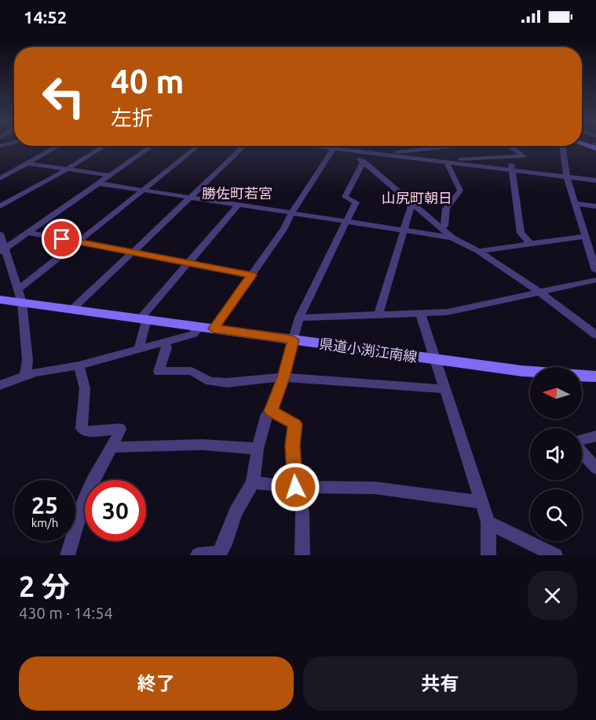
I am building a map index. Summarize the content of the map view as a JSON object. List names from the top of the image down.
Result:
{
  "streets": {
    "main road": ["県道小渕江南線"]
  },
  "districts": ["勝佐町若宮", "山尻町朝日"],
  "north": "left",
  "page": {
    "status": "14:52",
    "turn": ["40 m", "左折"],
    "speed": "25 km/h",
    "limit": "30",
    "heading": ["2 分", "430 m · 14:54"],
    "buttons": ["終了", "共有"]
  }
}
